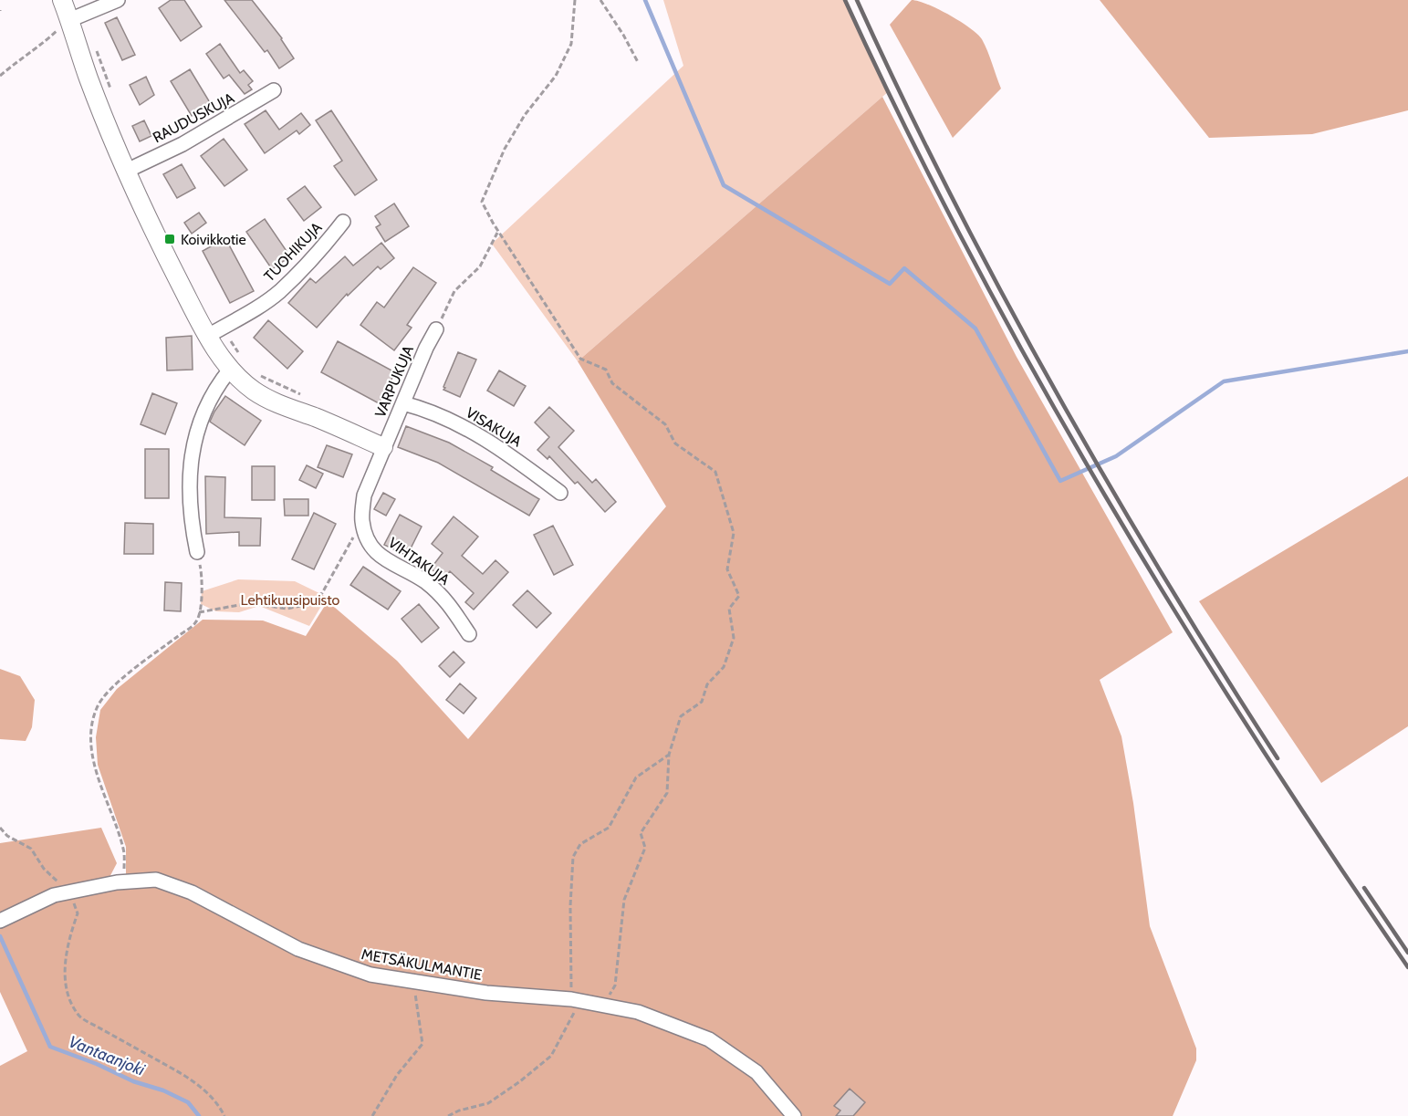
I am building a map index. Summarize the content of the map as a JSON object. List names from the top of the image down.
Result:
{
  "streets": {
    "street": [
      "RAUDUSKUJA",
      "TUOHIKUJA",
      "VARPUKUJA",
      "VISAKUJA",
      "VIHTAKUJA",
      "METSÄKULMANTIE"
    ]
  },
  "crossings": [
    ["VARPUKUJA", "VISAKUJA"],
    ["VARPUKUJA", "VIHTAKUJA"]
  ],
  "water": ["Vantaanjoki"],
  "parks": ["Lehtikuusipuisto"],
  "places": {
    "transit": ["Koivikkotie"]
  }
}
